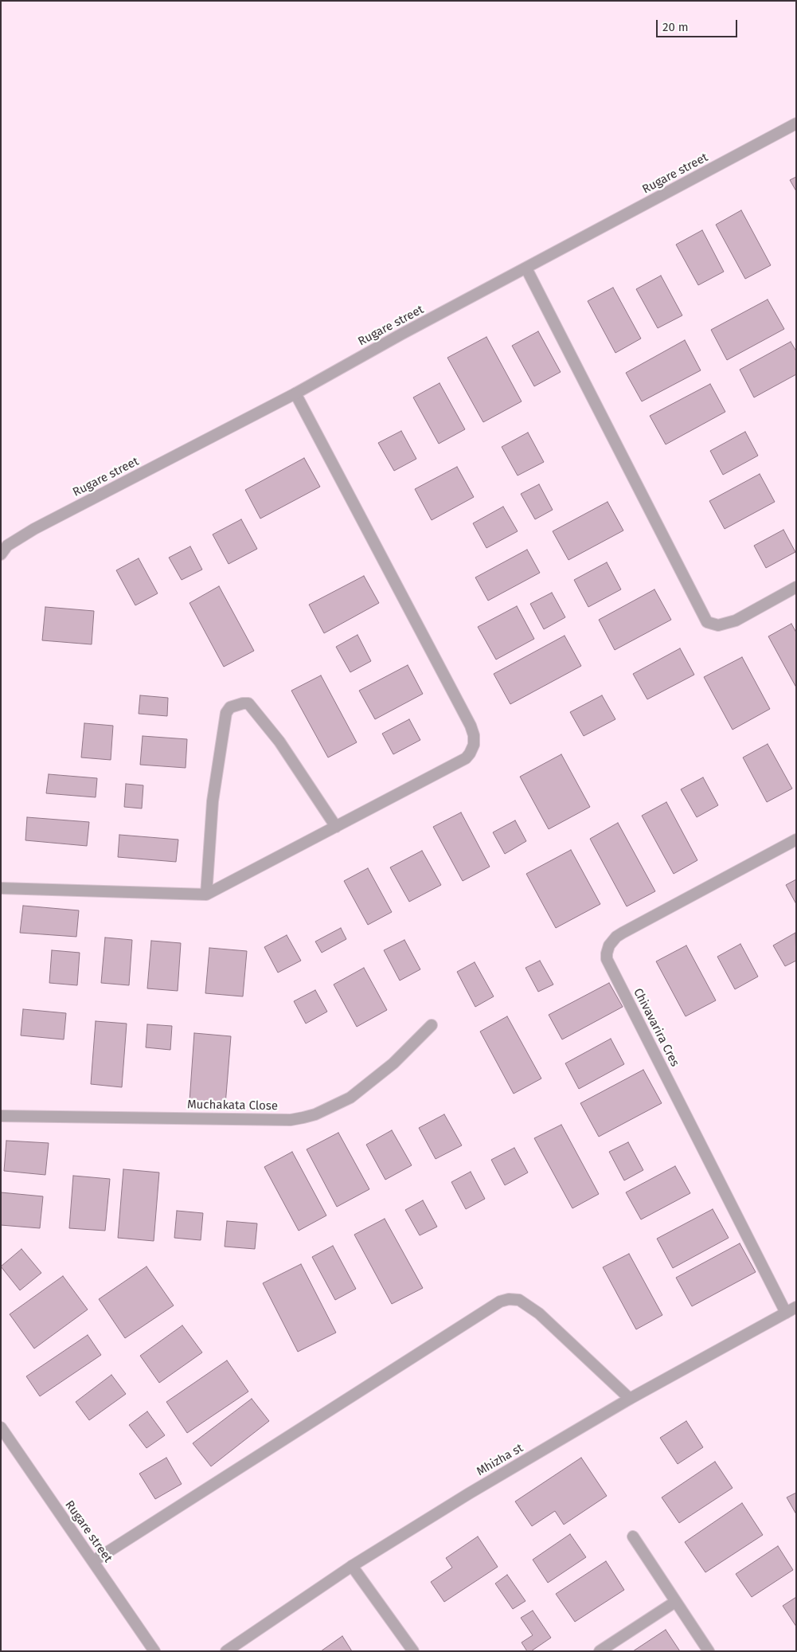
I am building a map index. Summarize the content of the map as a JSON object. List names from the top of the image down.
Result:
{
  "streets": {
    "street": [
      "Rugare street",
      "Chivavarira Cres",
      "Muchakata Close",
      "Mhizha st"
    ]
  },
  "crossings": [
    ["Chivavarira Cres", "Mhizha st"]
  ],
  "scale_bar": "20 m"
}
